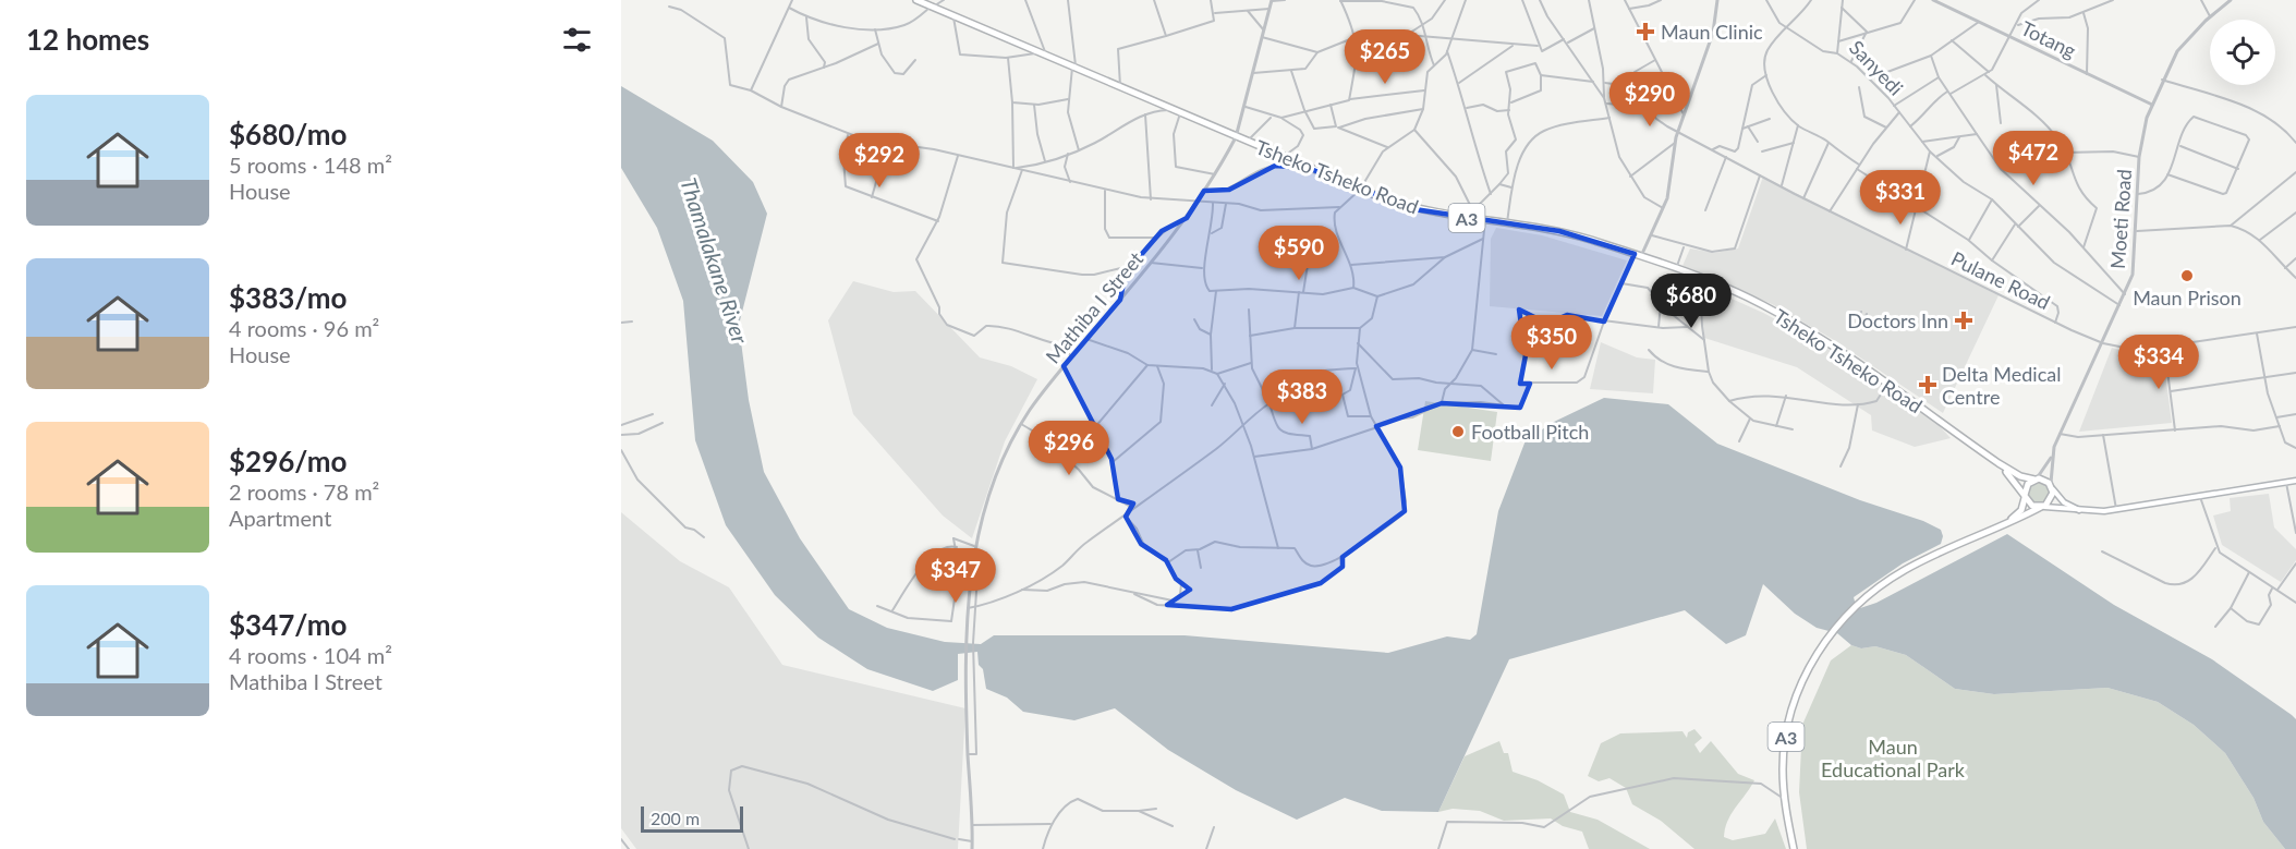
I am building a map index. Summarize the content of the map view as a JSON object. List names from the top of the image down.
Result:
{
  "streets": {
    "highway": ["Tsheko Tsheko Road", "A3"],
    "street": [
      "Totang",
      "Sanyedi",
      "Moeti Road",
      "Pulane Road",
      "Mathiba I Street"
    ]
  },
  "crossings": [
    ["Totang", "Moeti Road"],
    ["Sanyedi", "Pulane Road"],
    ["Tsheko Tsheko Road", "A3"],
    ["Tsheko Tsheko Road", "Moeti Road"],
    ["Tsheko Tsheko Road", "Mathiba I Street"],
    ["A3", "Moeti Road"],
    ["Moeti Road", "Pulane Road"]
  ],
  "water": ["Thamalakane River"],
  "parks": ["Maun Educational Park"],
  "places": {
    "health": ["Maun Clinic", "Doctors Inn", "Delta Medical Centre"],
    "other": ["Maun Prison", "Football Pitch"]
  },
  "scale_bar": "200 m",
  "page": {
    "heading": "12 homes",
    "price": [
      "$265",
      "$290",
      "$472",
      "$292",
      "$331",
      "$590",
      "$680",
      "$350",
      "$334",
      "$383",
      "$296",
      "$347"
    ],
    "list": [
      {
        "name": "$680/mo",
        "note": "5 rooms · 148 m² · House"
      },
      {
        "name": "$383/mo",
        "note": "4 rooms · 96 m² · House"
      },
      {
        "name": "$296/mo",
        "note": "2 rooms · 78 m² · Apartment"
      },
      {
        "name": "$347/mo",
        "note": "4 rooms · 104 m² · Mathiba I Street"
      }
    ],
    "scale": "200 m"
  }
}
